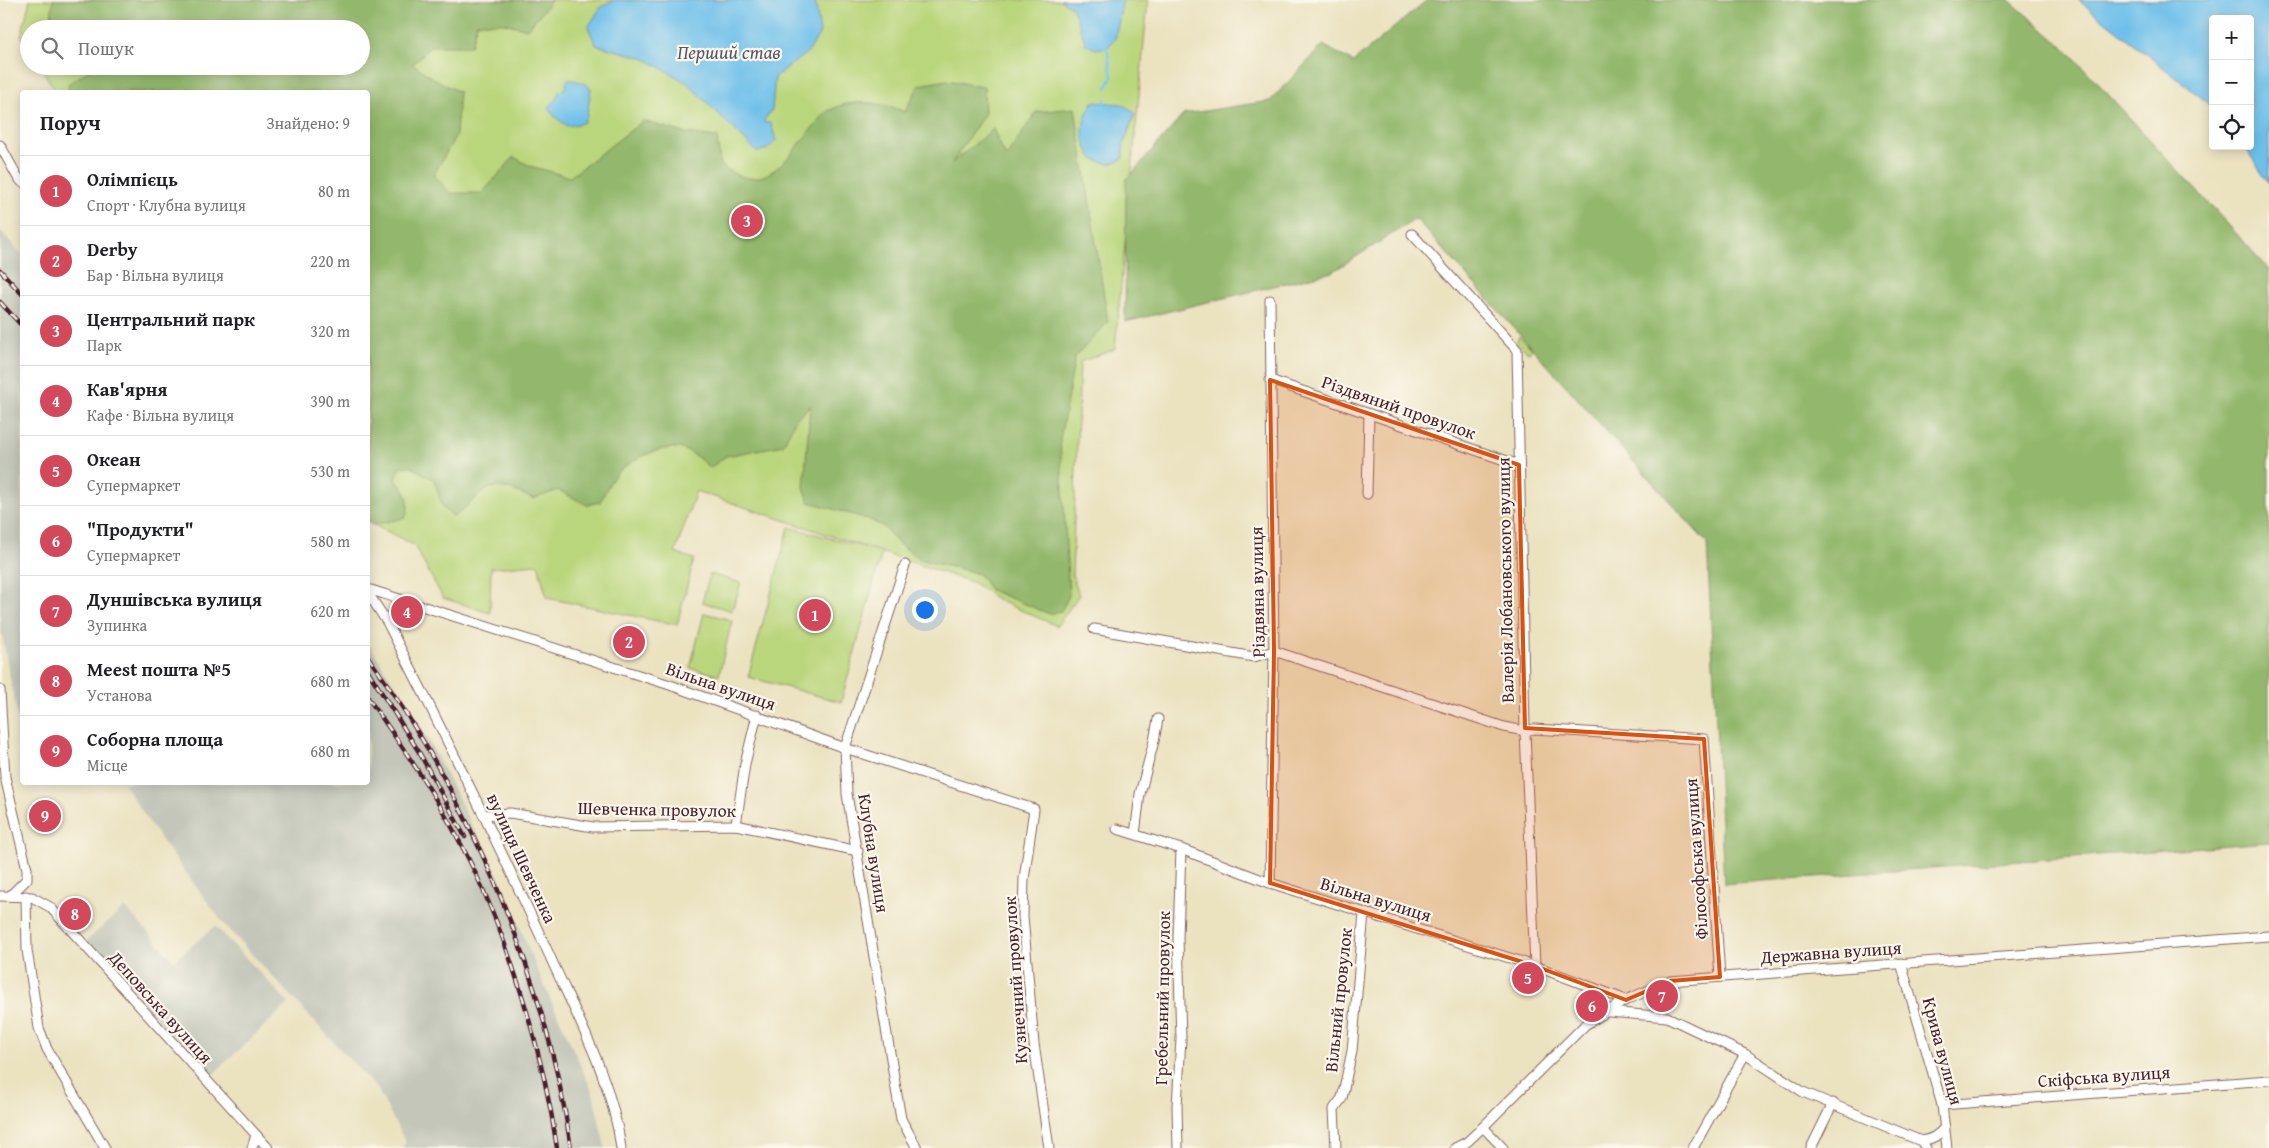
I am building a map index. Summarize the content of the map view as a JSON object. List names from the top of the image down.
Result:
{
  "streets": {
    "street": [
      "Різдвяний провулок",
      "Валерія Лобановського вулиця",
      "Різдвяна вулиця",
      "Вільна вулиця",
      "Шевченка провулок",
      "Клубна вулиця",
      "вулиця Шевченка",
      "Філософська вулиця",
      "Державна вулиця",
      "Кузнечний провулок",
      "Гребельний провулок",
      "Вільний провулок",
      "Деповська вулиця",
      "Крива вулиця",
      "Скіфська вулиця"
    ]
  },
  "crossings": [
    ["Різдвяний провулок", "Валерія Лобановського вулиця"],
    ["Різдвяний провулок", "Різдвяна вулиця"],
    ["Валерія Лобановського вулиця", "Вільна вулиця"],
    ["Валерія Лобановського вулиця", "Філософська вулиця"],
    ["Різдвяна вулиця", "Вільна вулиця"],
    ["Вільна вулиця", "Клубна вулиця"],
    ["Вільна вулиця", "Державна вулиця"],
    ["Вільна вулиця", "Кузнечний провулок"],
    ["Вільна вулиця", "Гребельний провулок"],
    ["Вільна вулиця", "Вільний провулок"],
    ["Шевченка провулок", "Клубна вулиця"],
    ["Шевченка провулок", "вулиця Шевченка"],
    ["Філософська вулиця", "Державна вулиця"],
    ["Державна вулиця", "Крива вулиця"],
    ["Крива вулиця", "Скіфська вулиця"]
  ],
  "water": ["Перший став"],
  "page": {
    "map_buttons": ["+", "−"],
    "search": "Пошук",
    "heading": ["Поруч", "Знайдено: 9"],
    "list": [
      {
        "mark": "1",
        "name": "Олімпієць",
        "note": "Спорт · Клубна вулиця",
        "value": "80 m"
      },
      {
        "mark": "2",
        "name": "Derby",
        "note": "Бар · Вільна вулиця",
        "value": "220 m"
      },
      {
        "mark": "3",
        "name": "Центральний парк",
        "note": "Парк",
        "value": "320 m"
      },
      {
        "mark": "4",
        "name": "Кав'ярня",
        "note": "Кафе · Вільна вулиця",
        "value": "390 m"
      },
      {
        "mark": "5",
        "name": "Океан",
        "note": "Супермаркет",
        "value": "530 m"
      },
      {
        "mark": "6",
        "name": "\"Продукти\"",
        "note": "Супермаркет",
        "value": "580 m"
      },
      {
        "mark": "7",
        "name": "Дуншівська вулиця",
        "note": "Зупинка",
        "value": "620 m"
      },
      {
        "mark": "8",
        "name": "Meest пошта №5",
        "note": "Установа",
        "value": "680 m"
      },
      {
        "mark": "9",
        "name": "Соборна площа",
        "note": "Місце",
        "value": "680 m"
      }
    ],
    "pins": [
      "3",
      "4",
      "1",
      "2",
      "9",
      "8",
      "5",
      "7",
      "6"
    ]
  }
}
